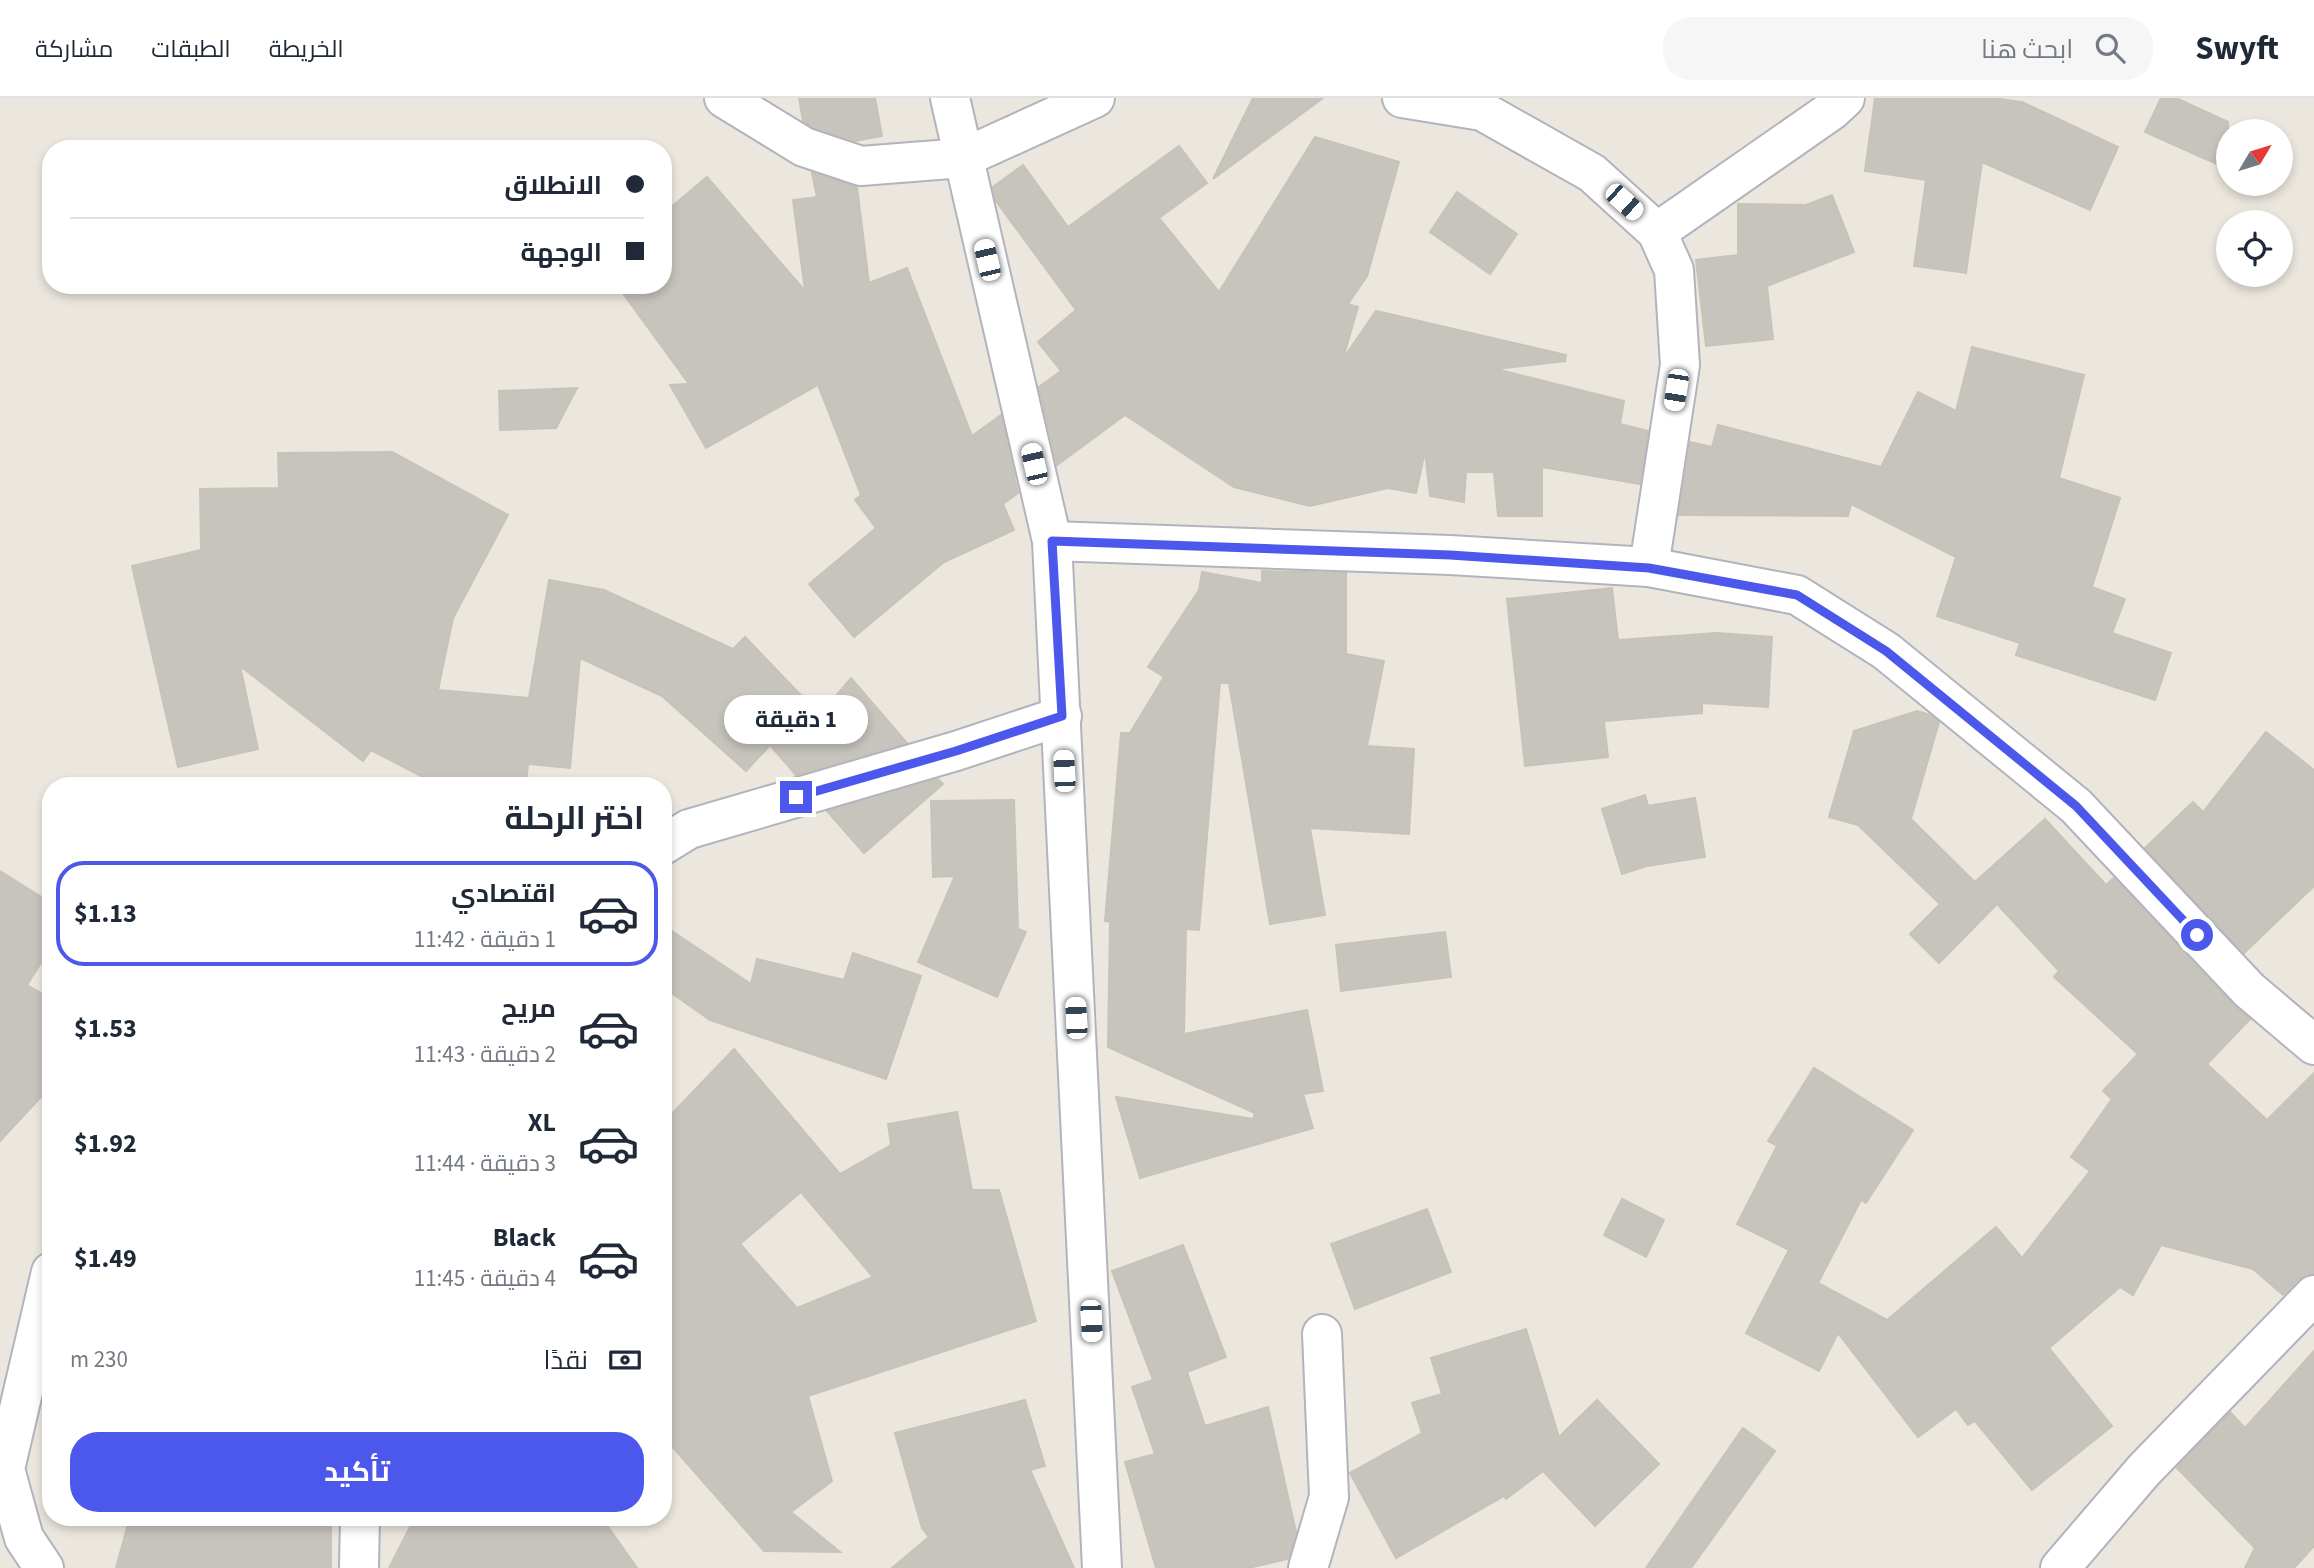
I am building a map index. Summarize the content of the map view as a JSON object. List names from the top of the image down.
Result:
{
  "north": "top right",
  "page": {
    "header": "Swyft",
    "search": "ابحث هنا",
    "nav": ["الخريطة", "الطبقات", "مشاركة"],
    "banner": ["الانطلاق", "الوجهة"],
    "bubble": "1 دقيقة",
    "heading": "اختر الرحلة",
    "list": [
      {
        "name": "اقتصادي",
        "note": "1 دقيقة · 11:42",
        "value": "$1.13"
      },
      {
        "name": "مريح",
        "note": "2 دقيقة · 11:43",
        "value": "$1.53"
      },
      {
        "name": "XL",
        "note": "3 دقيقة · 11:44",
        "value": "$1.92"
      },
      {
        "name": "Black",
        "note": "4 دقيقة · 11:45",
        "value": "$1.49"
      }
    ],
    "pay": ["نقدًا", "230 m"],
    "buttons": "تأكيد"
  }
}
